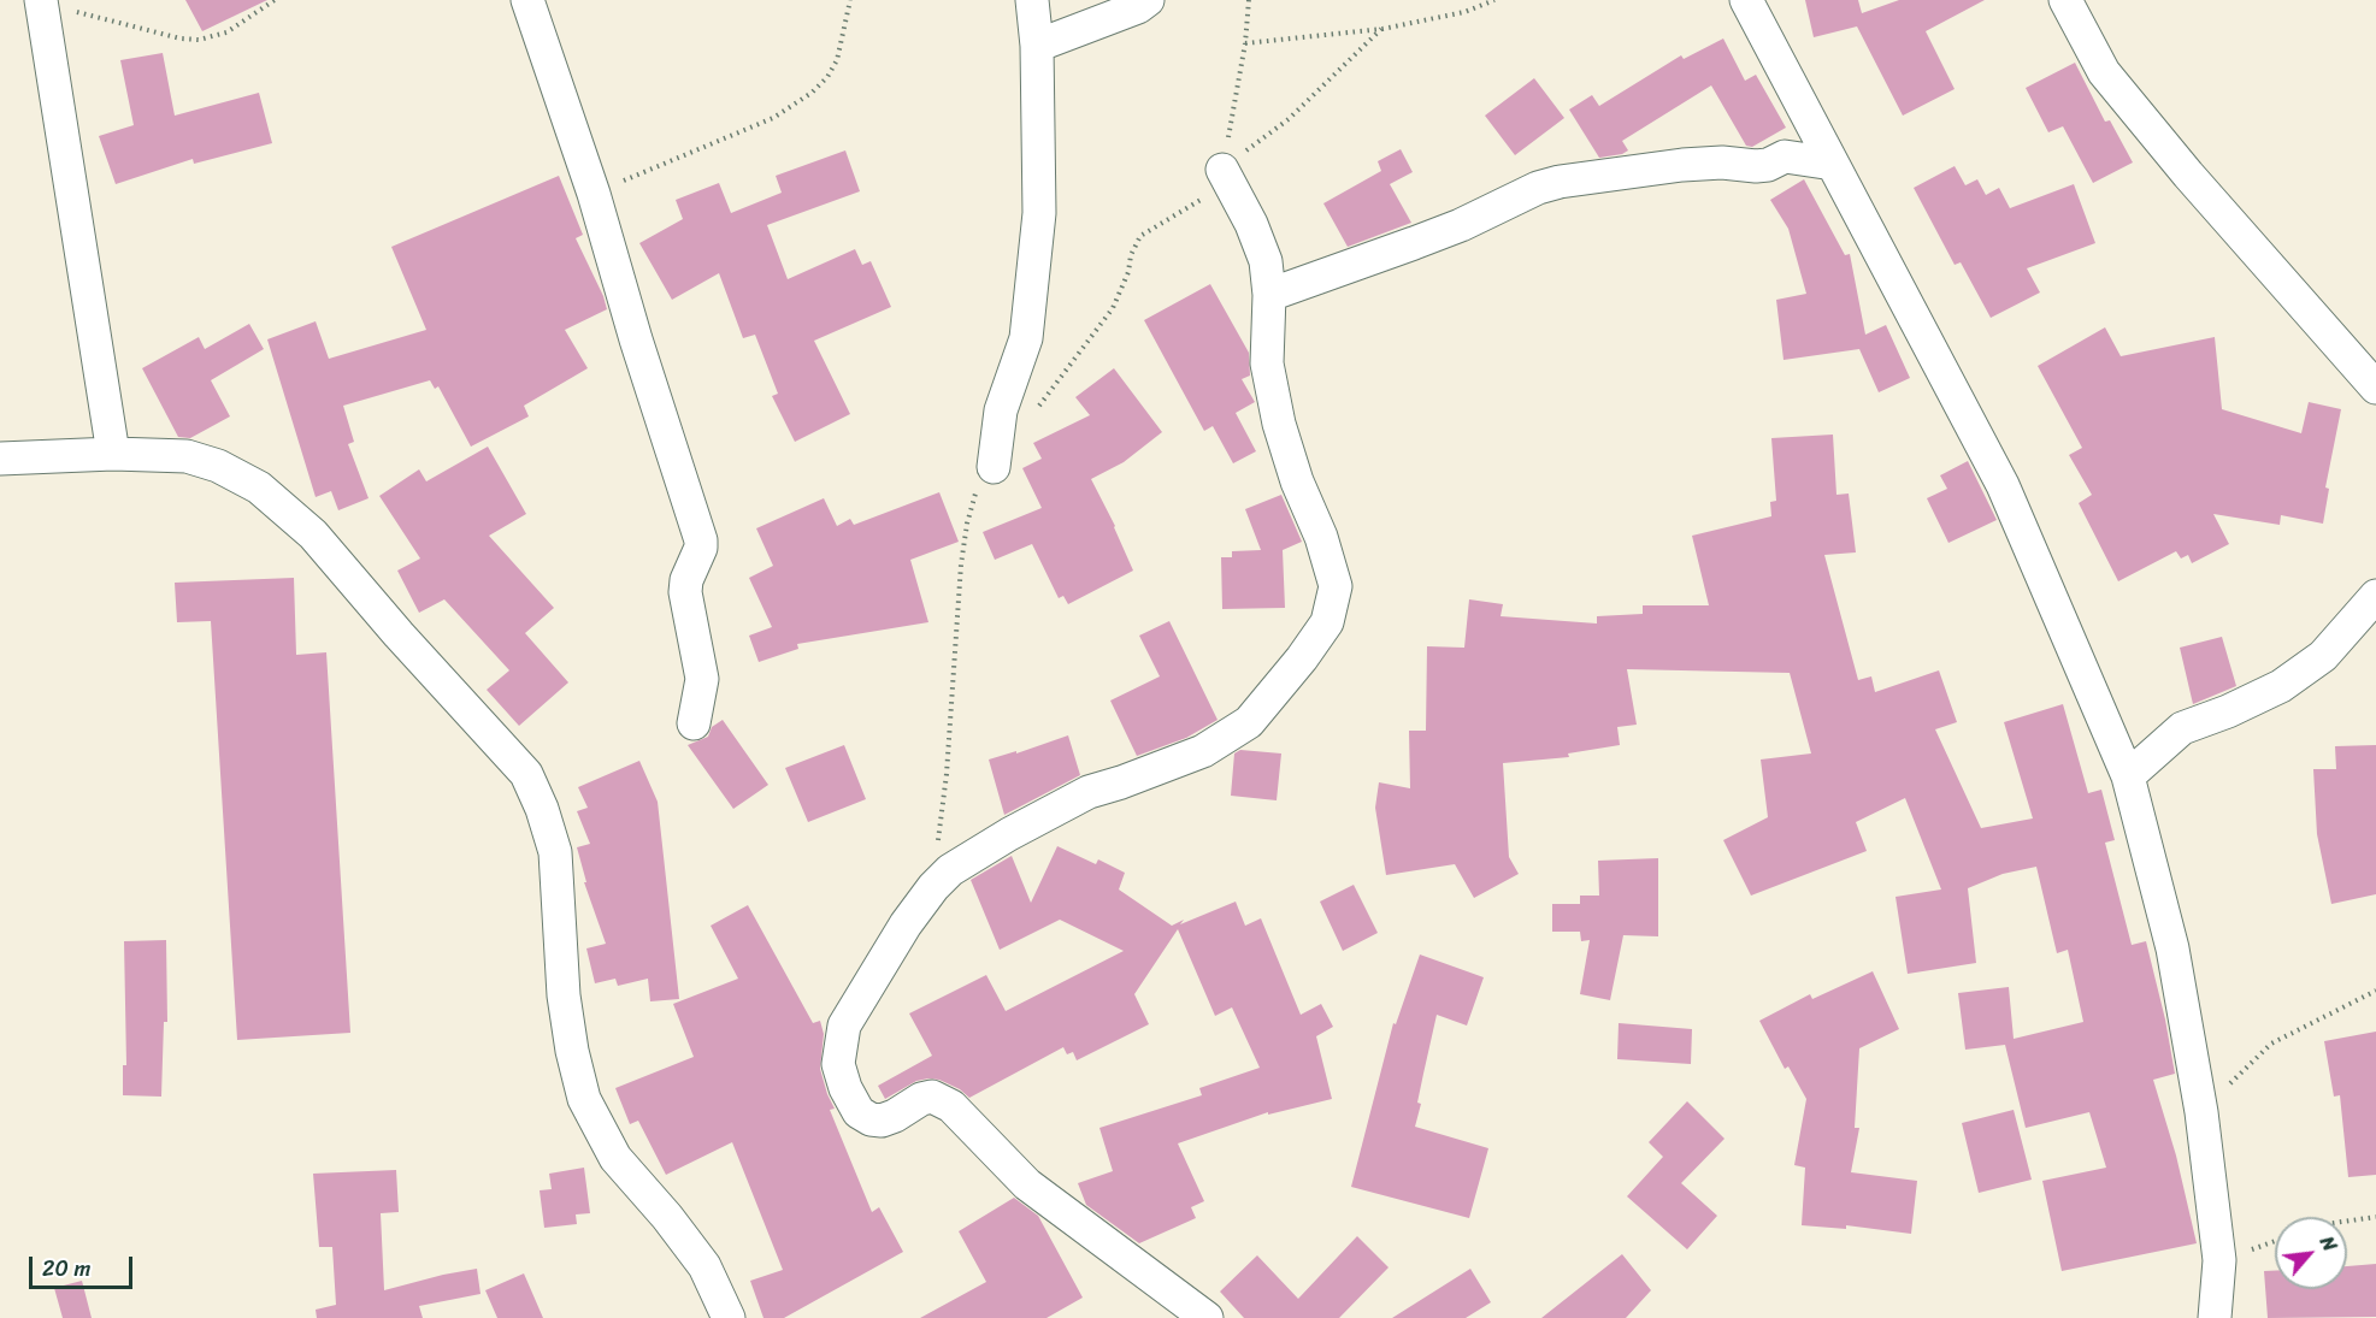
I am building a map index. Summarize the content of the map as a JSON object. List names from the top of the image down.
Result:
{
  "scale_bar": "20 m",
  "north": "top right"
}
